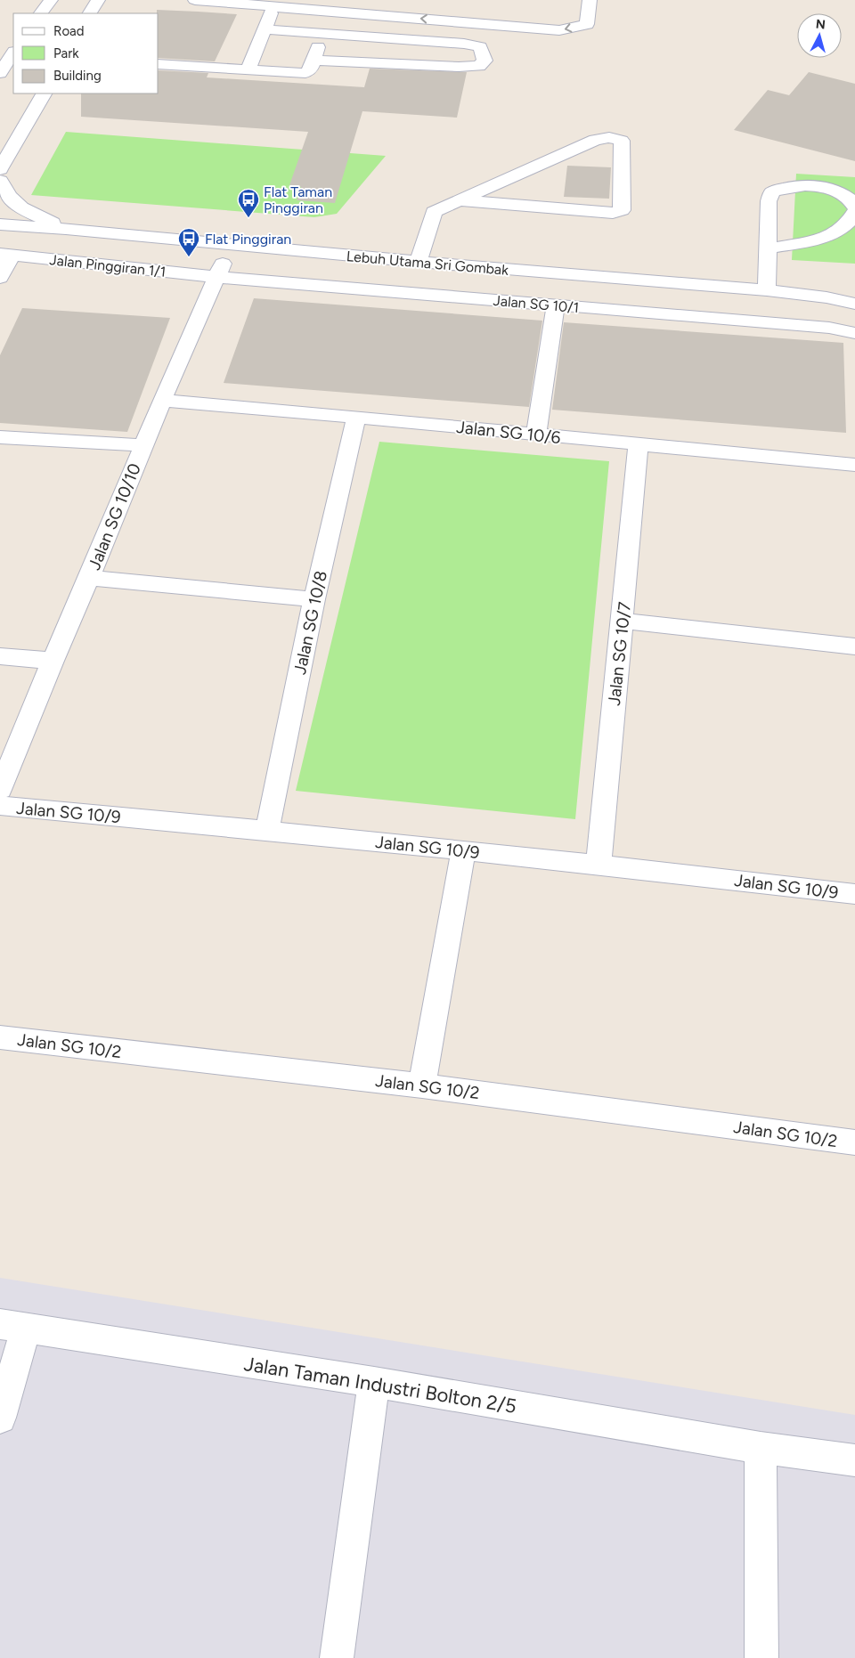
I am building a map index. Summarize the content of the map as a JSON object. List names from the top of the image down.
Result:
{
  "streets": {
    "street": [
      "Lebuh Utama Sri Gombak",
      "Jalan Pinggiran 1/1",
      "Jalan SG 10/1",
      "Jalan SG 10/6",
      "Jalan SG 10/10",
      "Jalan SG 10/8",
      "Jalan SG 10/7",
      "Jalan SG 10/9",
      "Jalan SG 10/2",
      "Jalan Taman Industri Bolton 2/5"
    ]
  },
  "crossings": [
    ["Lebuh Utama Sri Gombak", "Jalan SG 10/10"],
    ["Jalan Pinggiran 1/1", "Jalan SG 10/1"],
    ["Jalan Pinggiran 1/1", "Jalan SG 10/10"],
    ["Jalan SG 10/1", "Jalan SG 10/10"],
    ["Jalan SG 10/6", "Jalan SG 10/10"],
    ["Jalan SG 10/6", "Jalan SG 10/8"],
    ["Jalan SG 10/6", "Jalan SG 10/7"],
    ["Jalan SG 10/8", "Jalan SG 10/9"],
    ["Jalan SG 10/7", "Jalan SG 10/9"]
  ],
  "places": {
    "bus stop": ["Flat Taman Pinggiran", "Flat Pinggiran"]
  },
  "legend": ["Road", "Park", "Building"],
  "north": "top"
}
